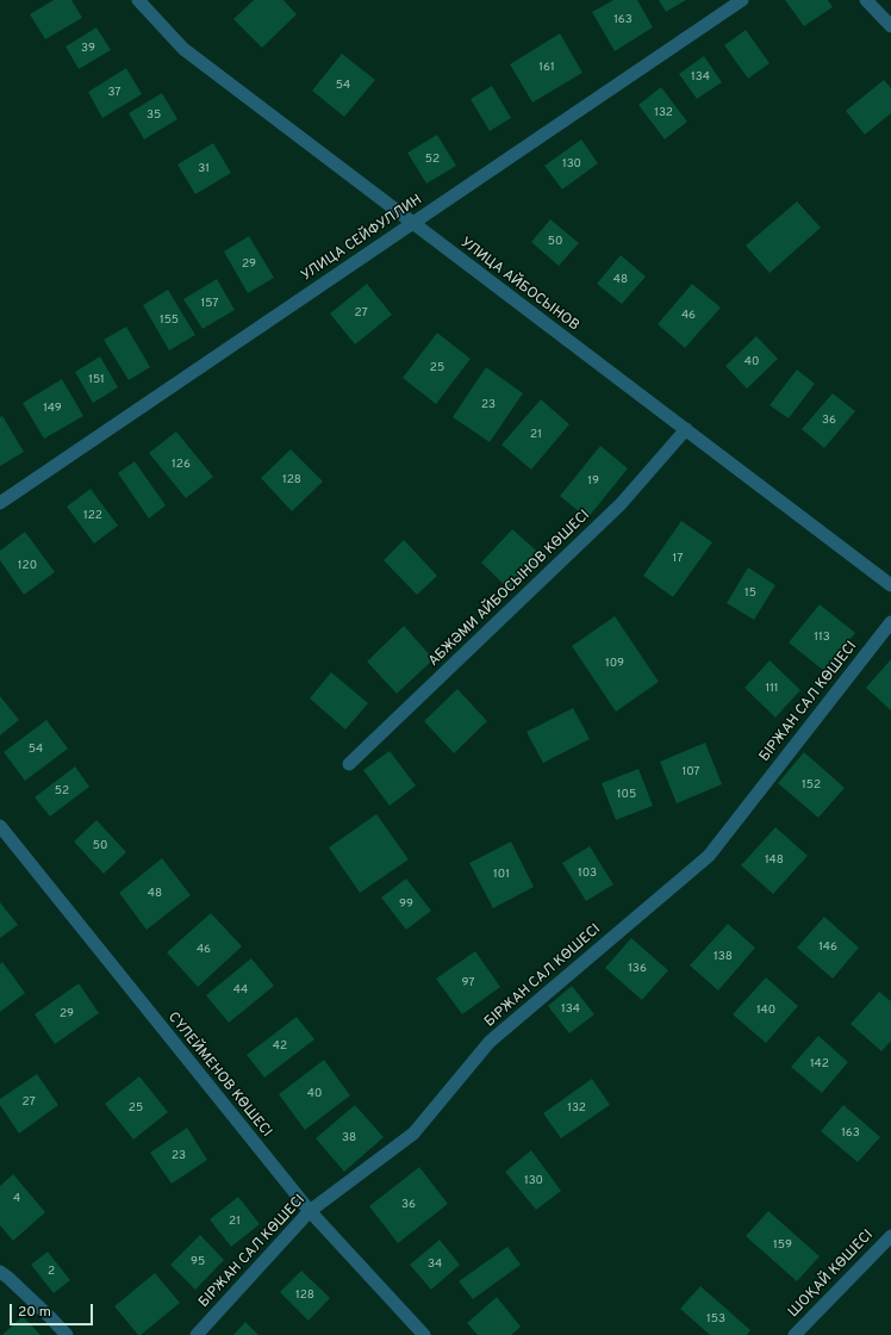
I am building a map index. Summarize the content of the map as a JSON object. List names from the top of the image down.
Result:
{
  "streets": {
    "street": [
      "УЛИЦА СЕЙФУЛЛИН",
      "УЛИЦА АЙБОСЫНОВ",
      "АБЖӘМИ АЙБОСЫНОВ КӨШЕСІ",
      "БІРЖАН САЛ КӨШЕСІ",
      "СҮЛЕЙМЕНОВ КӨШЕСІ",
      "ШОҚАЙ КӨШЕСІ"
    ]
  },
  "crossings": [
    ["УЛИЦА СЕЙФУЛЛИН", "УЛИЦА АЙБОСЫНОВ"],
    ["УЛИЦА АЙБОСЫНОВ", "АБЖӘМИ АЙБОСЫНОВ КӨШЕСІ"],
    ["БІРЖАН САЛ КӨШЕСІ", "СҮЛЕЙМЕНОВ КӨШЕСІ"]
  ],
  "house_numbers": [
    "163",
    "39",
    "161",
    "134",
    "54",
    "37",
    "132",
    "35",
    "52",
    "130",
    "31",
    "50",
    "29",
    "48",
    "157",
    "27",
    "46",
    "155",
    "40",
    "25",
    "151",
    "23",
    "149",
    "36",
    "21",
    "126",
    "128",
    "19",
    "122",
    "17",
    "120",
    "15",
    "113",
    "109",
    "111",
    "54",
    "107",
    "152",
    "52",
    "105",
    "50",
    "148",
    "103",
    "101",
    "48",
    "99",
    "146",
    "46",
    "138",
    "136",
    "97",
    "44",
    "134",
    "140",
    "29",
    "42",
    "142",
    "40",
    "27",
    "25",
    "132",
    "163",
    "38",
    "23",
    "130",
    "4",
    "36",
    "21",
    "159",
    "95",
    "34",
    "2",
    "128",
    "153"
  ],
  "scale_bar": "20 m"
}
